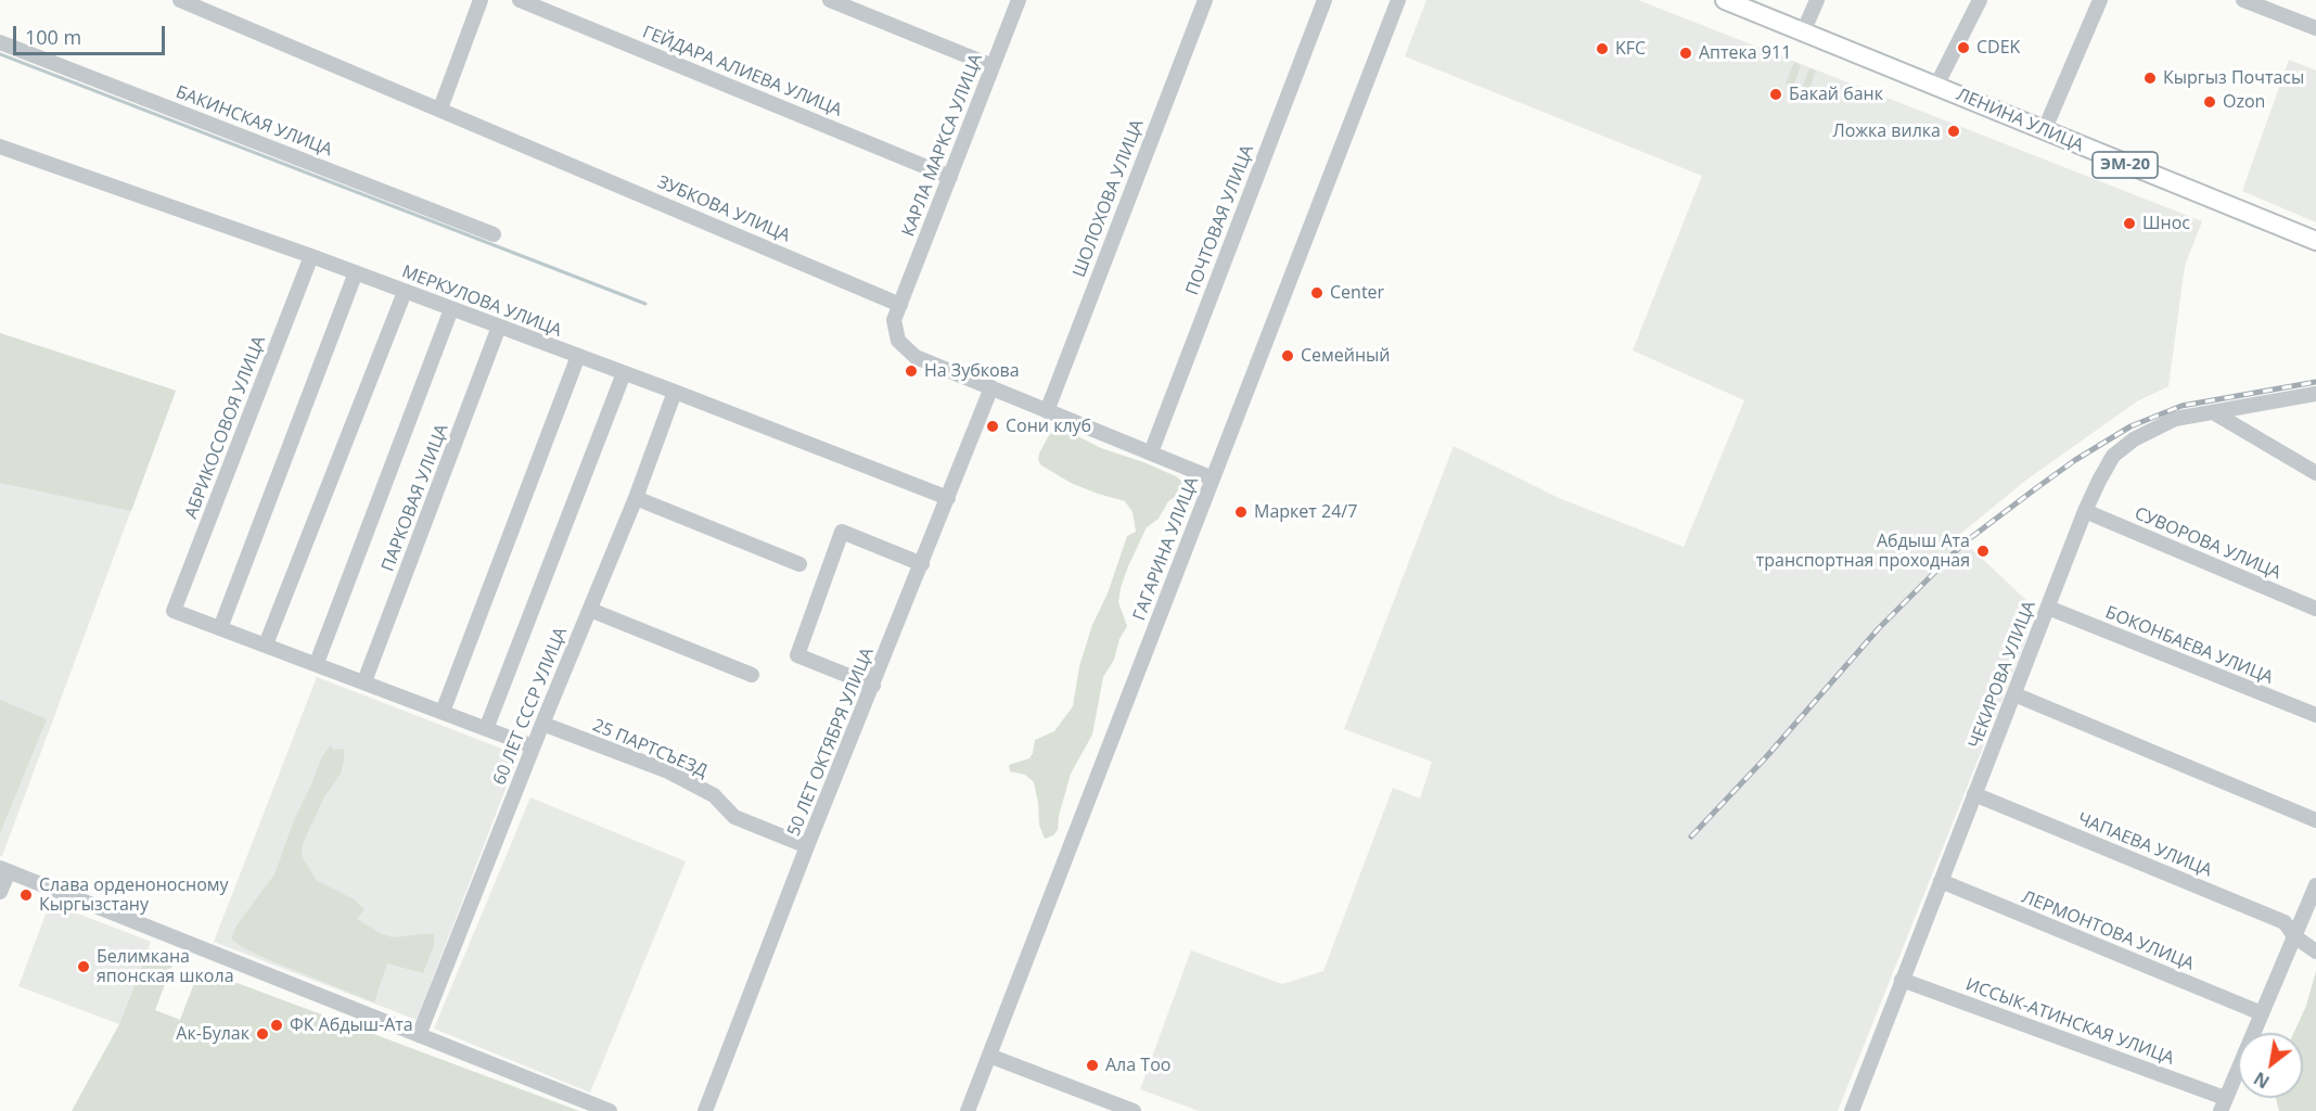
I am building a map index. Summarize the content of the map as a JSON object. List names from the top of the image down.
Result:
{
  "streets": {
    "main road": ["ЛЕНИНА УЛИЦА", "ЭМ-20"],
    "street": [
      "ГЕЙДАРА АЛИЕВА УЛИЦА",
      "БАКИНСКАЯ УЛИЦА",
      "КАРЛА МАРКСА УЛИЦА",
      "ШОЛОХОВА УЛИЦА",
      "ЗУБКОВА УЛИЦА",
      "ПОЧТОВАЯ УЛИЦА",
      "МЕРКУЛОВА УЛИЦА",
      "АБРИКОСОВОЯ УЛИЦА",
      "ПАРКОВАЯ УЛИЦА",
      "СУВОРОВА УЛИЦА",
      "ГАГАРИНА УЛИЦА",
      "БОКОНБАЕВА УЛИЦА",
      "ЧЕКИРОВА УЛИЦА",
      "60 ЛЕТ СССР УЛИЦА",
      "50 ЛЕТ ОКТЯБРЯ УЛИЦА",
      "25 ПАРТСЪЕЗД",
      "ЧАПАЕВА УЛИЦА",
      "ЛЕРМОНТОВА УЛИЦА",
      "ИССЫК-АТИНСКАЯ УЛИЦА"
    ]
  },
  "crossings": [
    ["ГЕЙДАРА АЛИЕВА УЛИЦА", "КАРЛА МАРКСА УЛИЦА"],
    ["КАРЛА МАРКСА УЛИЦА", "ЗУБКОВА УЛИЦА"],
    ["МЕРКУЛОВА УЛИЦА", "АБРИКОСОВОЯ УЛИЦА"],
    ["МЕРКУЛОВА УЛИЦА", "ПАРКОВАЯ УЛИЦА"],
    ["МЕРКУЛОВА УЛИЦА", "60 ЛЕТ СССР УЛИЦА"],
    ["МЕРКУЛОВА УЛИЦА", "50 ЛЕТ ОКТЯБРЯ УЛИЦА"],
    ["СУВОРОВА УЛИЦА", "ЧЕКИРОВА УЛИЦА"],
    ["БОКОНБАЕВА УЛИЦА", "ЧЕКИРОВА УЛИЦА"],
    ["ЧЕКИРОВА УЛИЦА", "ЧАПАЕВА УЛИЦА"],
    ["ЧЕКИРОВА УЛИЦА", "ЛЕРМОНТОВА УЛИЦА"],
    ["ЧЕКИРОВА УЛИЦА", "ИССЫК-АТИНСКАЯ УЛИЦА"],
    ["60 ЛЕТ СССР УЛИЦА", "25 ПАРТСЪЕЗД"],
    ["50 ЛЕТ ОКТЯБРЯ УЛИЦА", "25 ПАРТСЪЕЗД"]
  ],
  "places": [
    "CDEK",
    "KFC",
    "Аптека 911",
    "Кыргыз Почтасы",
    "Бакай банк",
    "Ozon",
    "Ложка вилка",
    "Шнос",
    "Center",
    "Семейный",
    "На Зубкова",
    "Сони клуб",
    "Маркет 24/7",
    "Абдыш Ата транспортная проходная",
    "Слава орденоносному Кыргызстану",
    "Белимкана японская школа",
    "ФК Абдыш-Ата",
    "Ак-Булак",
    "Ала Тоо"
  ],
  "scale_bar": "100 m",
  "north": "bottom left"
}
